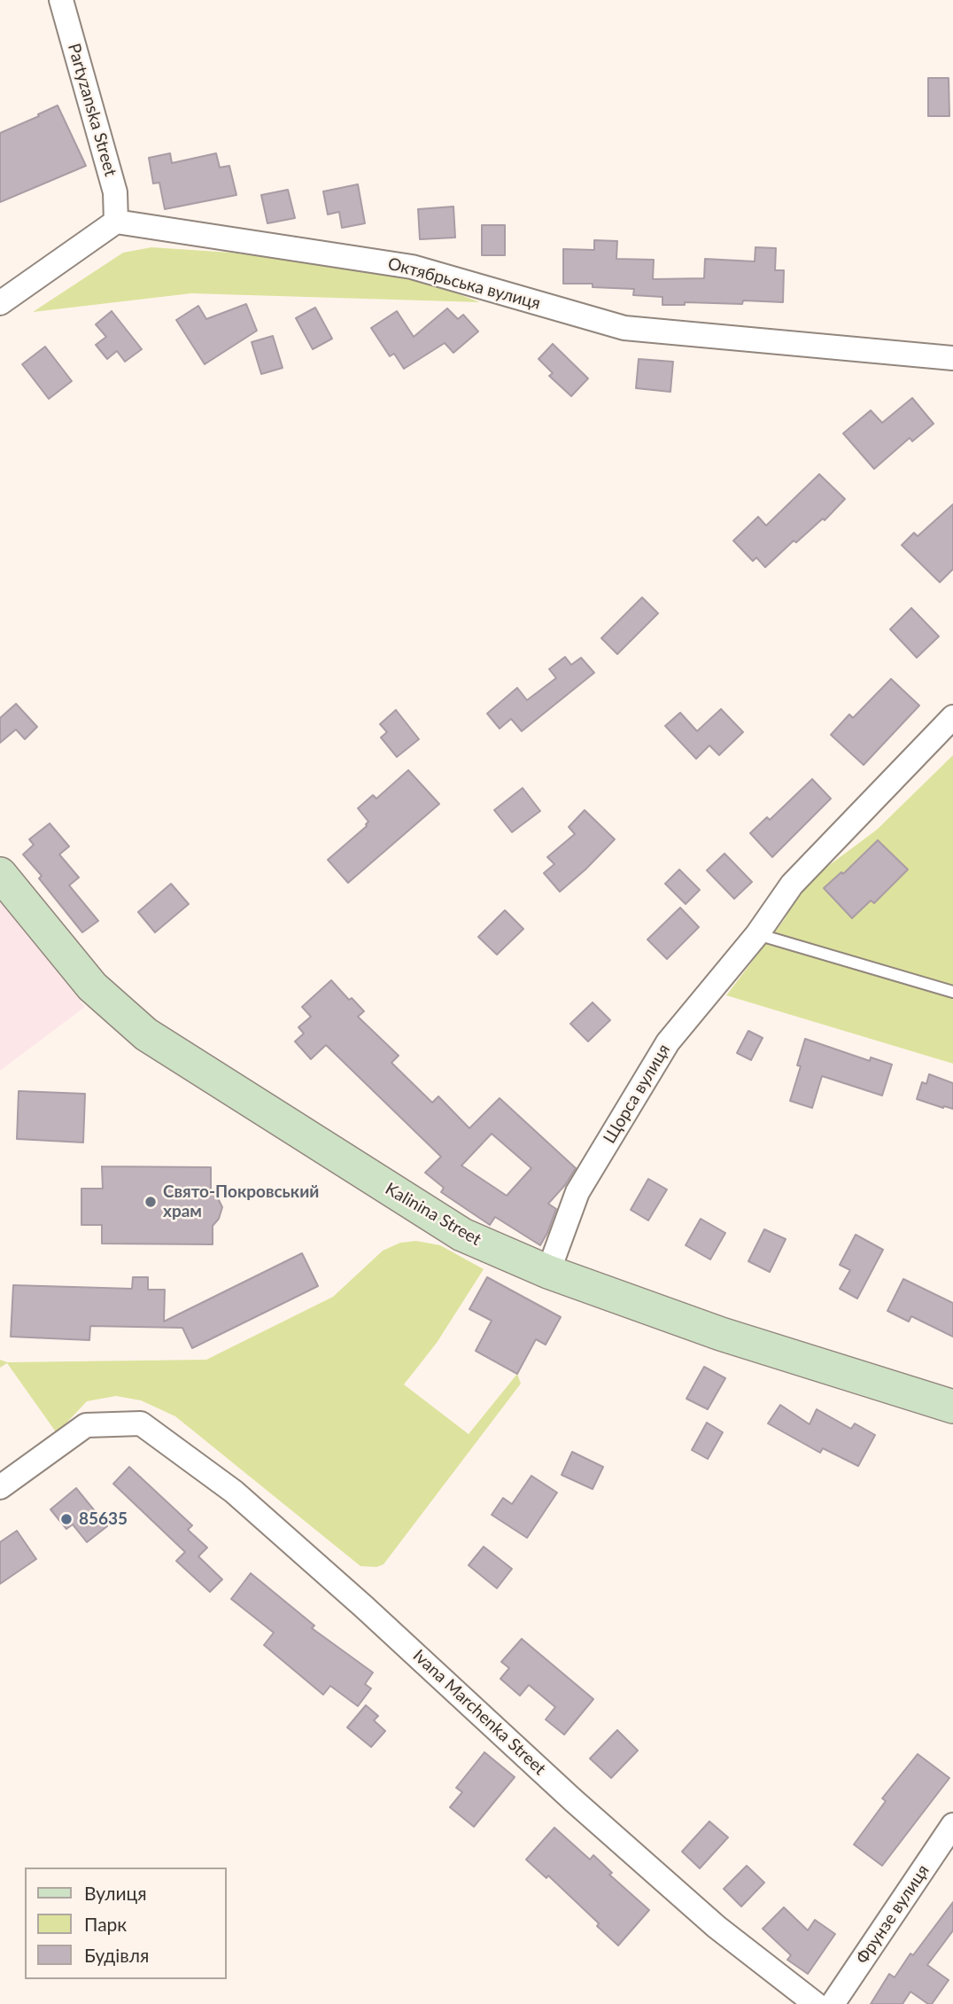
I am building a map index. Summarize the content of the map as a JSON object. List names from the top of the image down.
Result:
{
  "streets": {
    "street": [
      "Partyzanska Street",
      "Октябрьська вулиця",
      "Щорса вулиця",
      "Kalinina Street",
      "Ivana Marchenka Street",
      "Фрунзе вулиця"
    ]
  },
  "crossings": [
    ["Partyzanska Street", "Октябрьська вулиця"],
    ["Щорса вулиця", "Kalinina Street"]
  ],
  "places": ["Свято-Покровський храм", "85635"],
  "legend": ["Вулиця", "Парк", "Будівля"]
}
